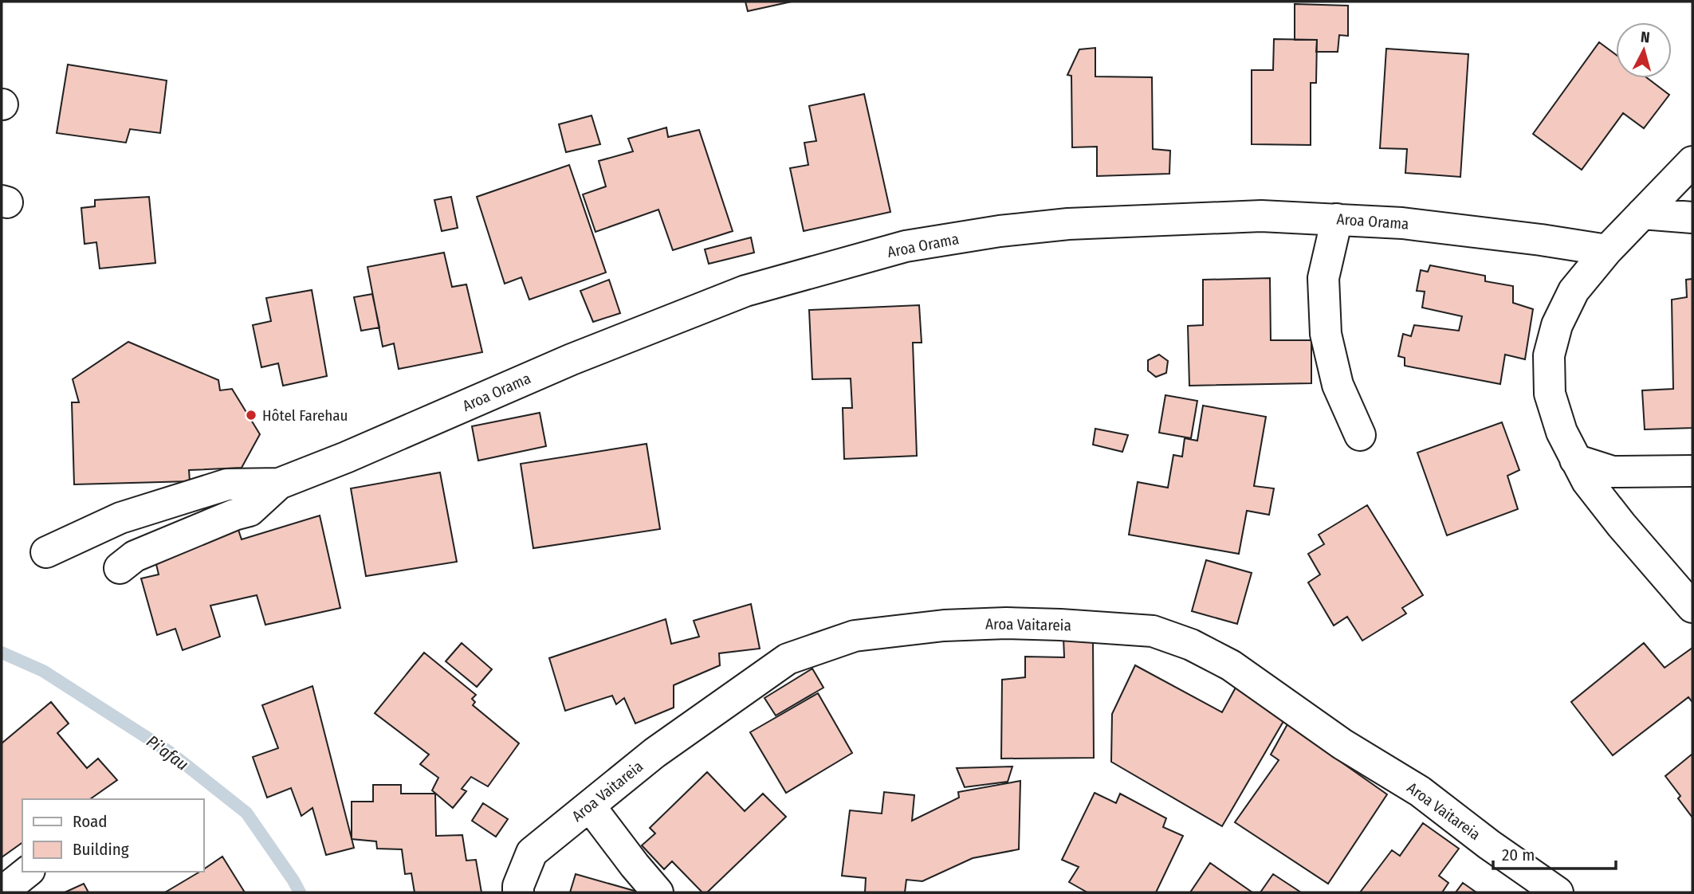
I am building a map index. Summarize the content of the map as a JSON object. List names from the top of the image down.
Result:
{
  "streets": {
    "street": ["Aroa Orama", "Aroa Vaitareia"]
  },
  "water": ["Pi'afau"],
  "places": ["Hôtel Farehau"],
  "legend": ["Road", "Building"],
  "scale_bar": "20 m",
  "north": "top"
}
